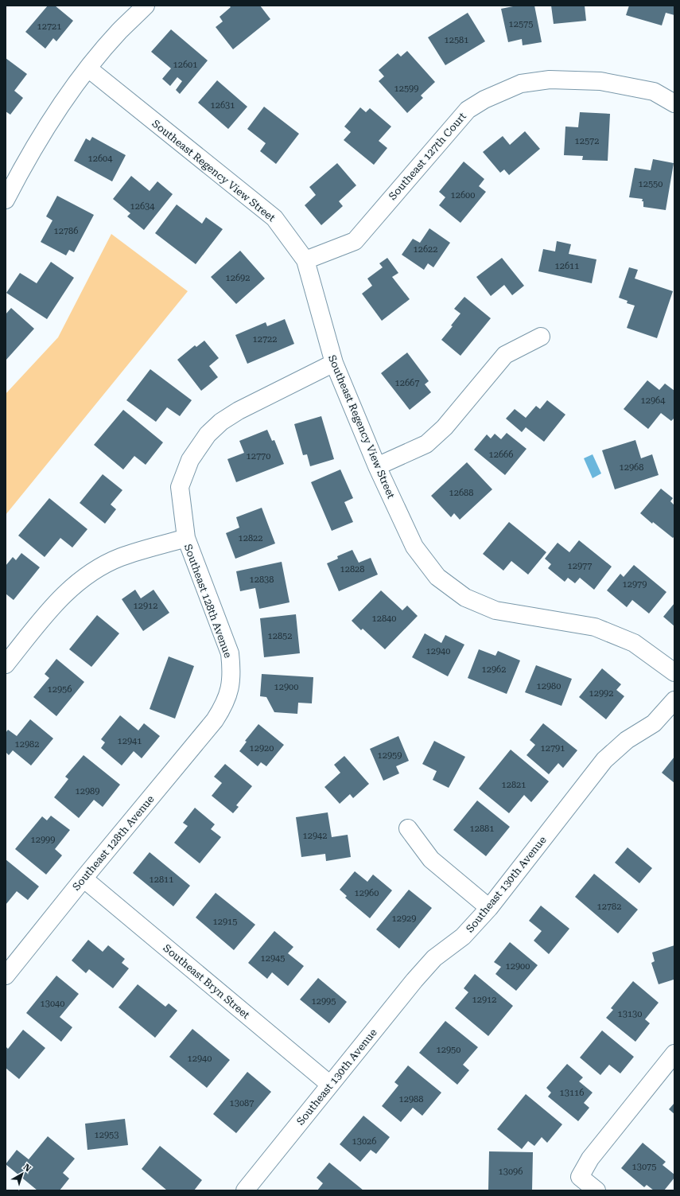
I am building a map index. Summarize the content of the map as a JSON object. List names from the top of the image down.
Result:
{
  "streets": {
    "street": [
      "Southeast 127th Court",
      "Southeast Regency View Street",
      "Southeast 128th Avenue",
      "Southeast 130th Avenue",
      "Southeast Bryn Street"
    ]
  },
  "crossings": [
    ["Southeast 127th Court", "Southeast Regency View Street"],
    ["Southeast Regency View Street", "Southeast 128th Avenue"],
    ["Southeast 128th Avenue", "Southeast Bryn Street"],
    ["Southeast 130th Avenue", "Southeast Bryn Street"]
  ],
  "house_numbers": [
    "12575",
    "12721",
    "12581",
    "12601",
    "12599",
    "12631",
    "12572",
    "12604",
    "12550",
    "12600",
    "12634",
    "12786",
    "12622",
    "12611",
    "12692",
    "12722",
    "12667",
    "12964",
    "12666",
    "12770",
    "12968",
    "12688",
    "12822",
    "12977",
    "12828",
    "12838",
    "12979",
    "12912",
    "12840",
    "12852",
    "12940",
    "12962",
    "12980",
    "12900",
    "12956",
    "12992",
    "12941",
    "12982",
    "12920",
    "12791",
    "12959",
    "12821",
    "12989",
    "12881",
    "12942",
    "12999",
    "12811",
    "12960",
    "12782",
    "12929",
    "12915",
    "12945",
    "12900",
    "12912",
    "12995",
    "13040",
    "13130",
    "12950",
    "12940",
    "13116",
    "12988",
    "13087",
    "12953",
    "13026",
    "13075",
    "13096"
  ],
  "north": "top right"
}
